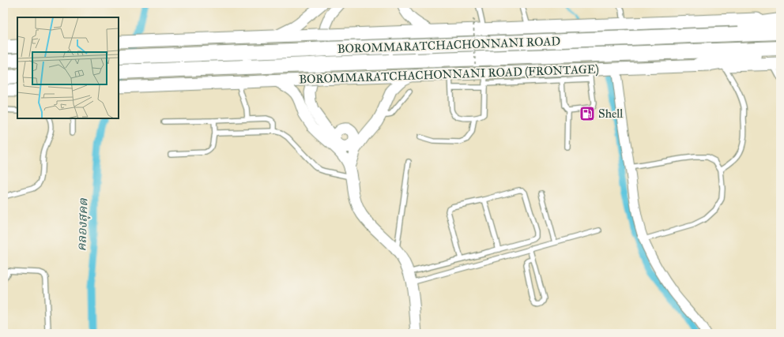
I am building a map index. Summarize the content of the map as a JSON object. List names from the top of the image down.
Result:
{
  "streets": {
    "highway": ["BOROMMARATCHACHONNANI ROAD"],
    "main road": ["BOROMMARATCHACHONNANI ROAD (FRONTAGE)"]
  },
  "water": ["คลองสุคต"],
  "places": {
    "fuel station": ["Shell"]
  }
}
